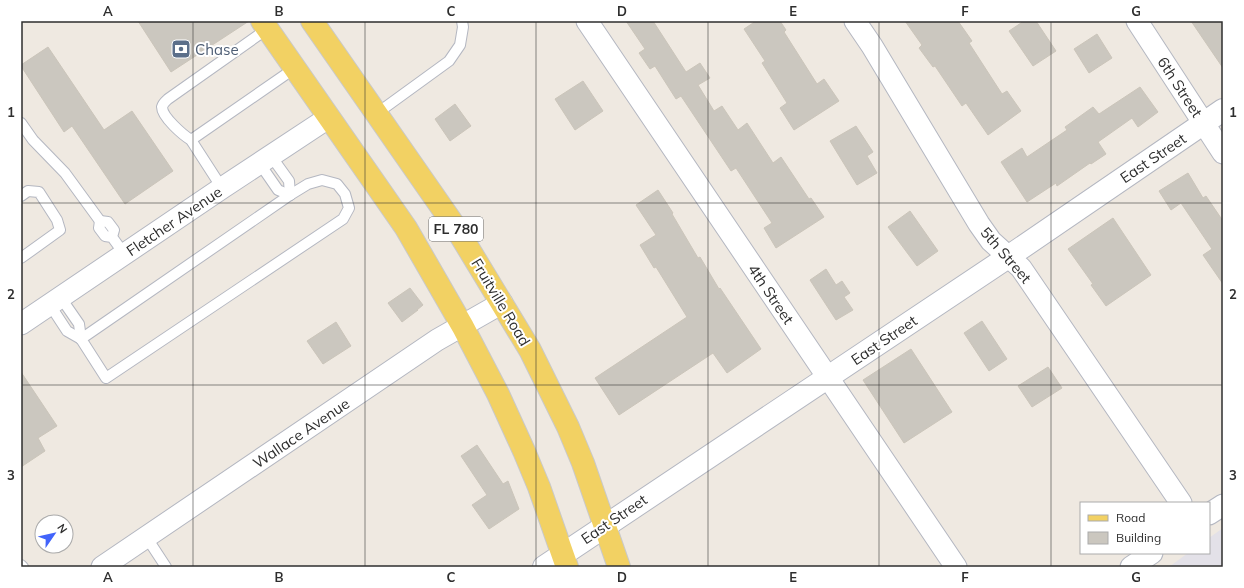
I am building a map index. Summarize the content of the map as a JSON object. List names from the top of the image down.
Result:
{
  "streets": {
    "main road": ["FL 780", "Fruitville Road"],
    "street": [
      "6th Street",
      "East Street",
      "Fletcher Avenue",
      "5th Street",
      "4th Street",
      "Wallace Avenue"
    ]
  },
  "crossings": [
    ["6th Street", "East Street"],
    ["East Street", "FL 780"],
    ["East Street", "5th Street"],
    ["East Street", "4th Street"],
    ["East Street", "Fruitville Road"],
    ["Fletcher Avenue", "FL 780"],
    ["FL 780", "Wallace Avenue"],
    ["Fruitville Road", "Wallace Avenue"]
  ],
  "places": {
    "bank": ["Chase"]
  },
  "legend": ["Road", "Building"],
  "north": "top right",
  "grid": {
    "columns": [
      "A",
      "B",
      "C",
      "D",
      "E",
      "F",
      "G"
    ],
    "rows": ["1", "2", "3"]
  }
}
